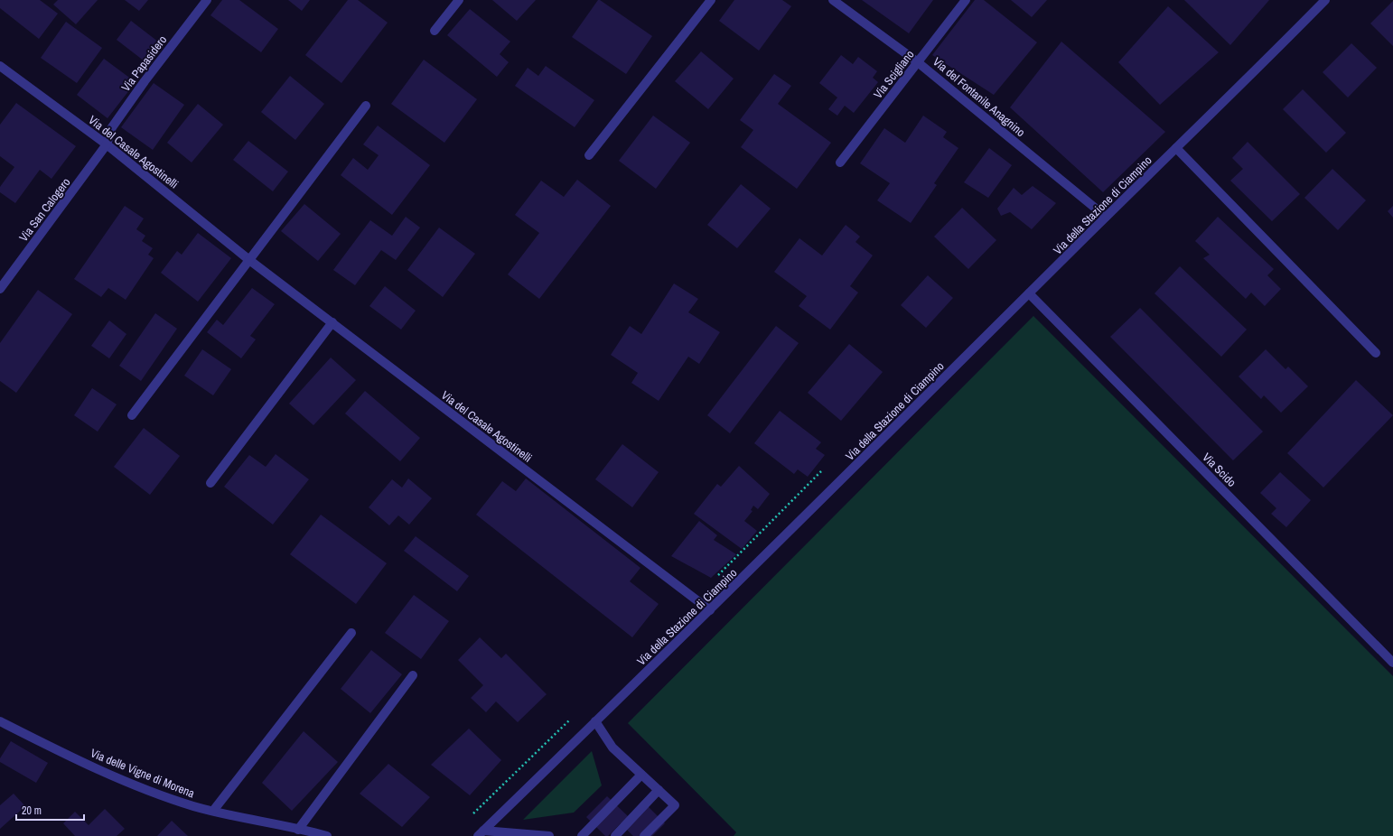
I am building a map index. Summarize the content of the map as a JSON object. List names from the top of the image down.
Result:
{
  "streets": {
    "street": [
      "Via Papasidero",
      "Via Scigliano",
      "Via del Fontanile Anagnino",
      "Via del Casale Agostinelli",
      "Via della Stazione di Ciampino",
      "Via San Calogero",
      "Via Scido",
      "Via delle Vigne di Morena"
    ]
  },
  "crossings": [
    ["Via Papasidero", "Via del Casale Agostinelli"],
    ["Via Papasidero", "Via San Calogero"],
    ["Via Scigliano", "Via del Fontanile Anagnino"],
    ["Via del Fontanile Anagnino", "Via della Stazione di Ciampino"],
    ["Via del Casale Agostinelli", "Via della Stazione di Ciampino"],
    ["Via del Casale Agostinelli", "Via San Calogero"],
    ["Via della Stazione di Ciampino", "Via Scido"]
  ],
  "scale_bar": "20 m"
}
